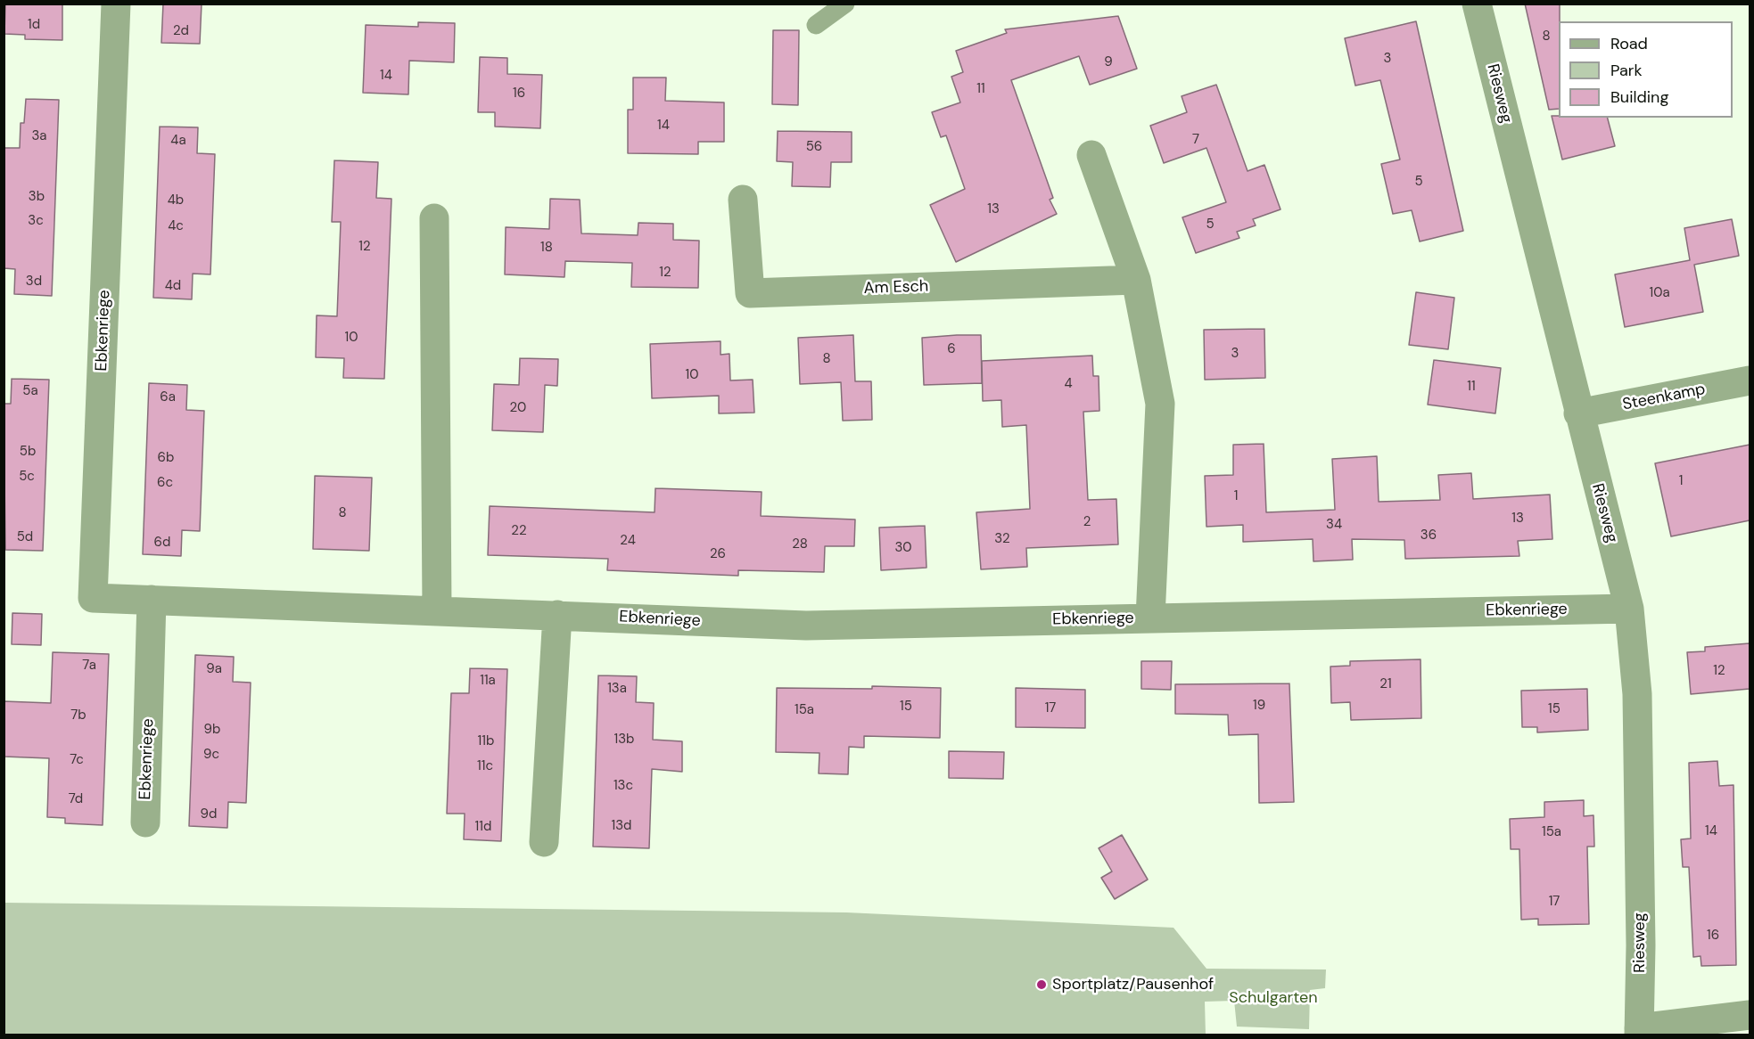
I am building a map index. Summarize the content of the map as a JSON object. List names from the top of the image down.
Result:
{
  "streets": {
    "street": [
      "Riesweg",
      "Am Esch",
      "Ebkenriege",
      "Steenkamp"
    ]
  },
  "crossings": [
    ["Riesweg", "Ebkenriege"],
    ["Riesweg", "Steenkamp"]
  ],
  "parks": ["Schulgarten"],
  "places": ["Sportplatz/Pausenhof"],
  "house_numbers": [
    "1d",
    "2d",
    "8",
    "3",
    "9",
    "14",
    "11",
    "16",
    "14",
    "3a",
    "7",
    "4a",
    "56",
    "5",
    "3b",
    "4b",
    "13",
    "3c",
    "5",
    "4c",
    "12",
    "18",
    "12",
    "3d",
    "4d",
    "10a",
    "10",
    "6",
    "3",
    "8",
    "10",
    "4",
    "11",
    "5a",
    "6a",
    "20",
    "5b",
    "6b",
    "5c",
    "1",
    "6c",
    "1",
    "8",
    "13",
    "2",
    "34",
    "22",
    "36",
    "5d",
    "32",
    "24",
    "6d",
    "28",
    "30",
    "26",
    "7a",
    "9a",
    "12",
    "11a",
    "21",
    "13a",
    "19",
    "15",
    "17",
    "15",
    "15a",
    "7b",
    "9b",
    "13b",
    "11b",
    "9c",
    "7c",
    "11c",
    "13c",
    "7d",
    "9d",
    "13d",
    "11d",
    "14",
    "15a",
    "17",
    "16"
  ],
  "legend": ["Road", "Park", "Building"]
}
